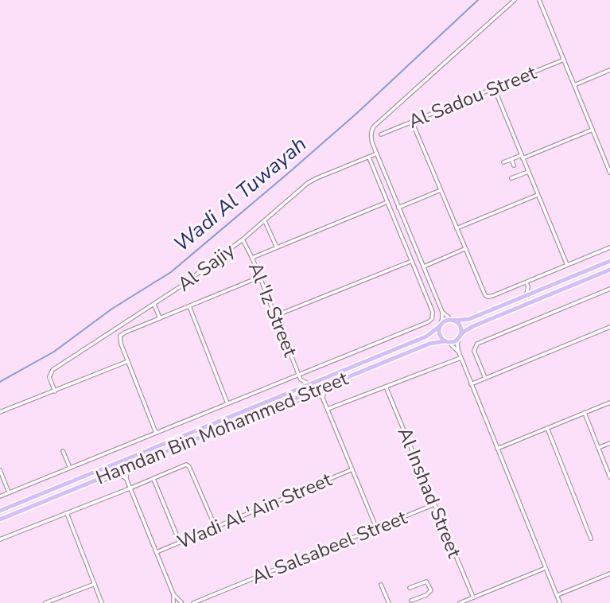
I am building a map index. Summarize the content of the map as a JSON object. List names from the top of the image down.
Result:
{
  "streets": {
    "main road": ["Hamdan Bin Mohammed Street"],
    "street": [
      "Al Sadou Street",
      "Al Sajiy",
      "Al 'Iz Street",
      "Al Inshad Street",
      "Wadi Al 'Ain Street",
      "Al Salsabeel Street"
    ]
  },
  "crossings": [
    ["Al Sajiy", "Al 'Iz Street"],
    ["Al 'Iz Street", "Hamdan Bin Mohammed Street"],
    ["Al Inshad Street", "Al Salsabeel Street"]
  ],
  "water": ["Wadi Al Tuwayah"]
}
